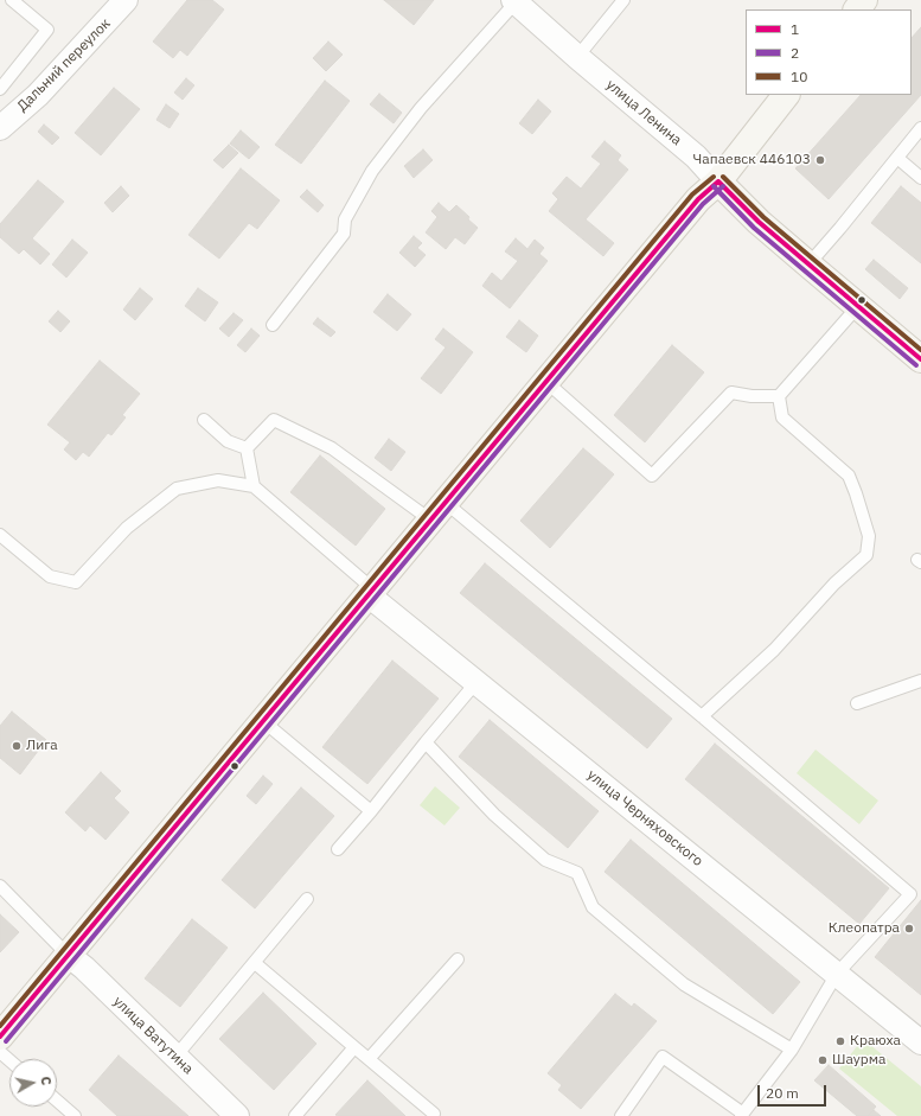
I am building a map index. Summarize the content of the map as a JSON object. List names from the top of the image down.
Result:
{
  "streets": {
    "main road": ["улица Ленина"],
    "street": ["Дальний переулок", "улица Черняховского", "улица Ватутина"]
  },
  "places": [
    "Чапаевск 446103",
    "Лига",
    "Клеопатра",
    "Краюха",
    "Шаурма"
  ],
  "lines": ["transit line 10", "transit line 1", "transit line 2"],
  "legend": ["1", "2", "10"],
  "scale_bar": "20 m",
  "north": "right"
}
